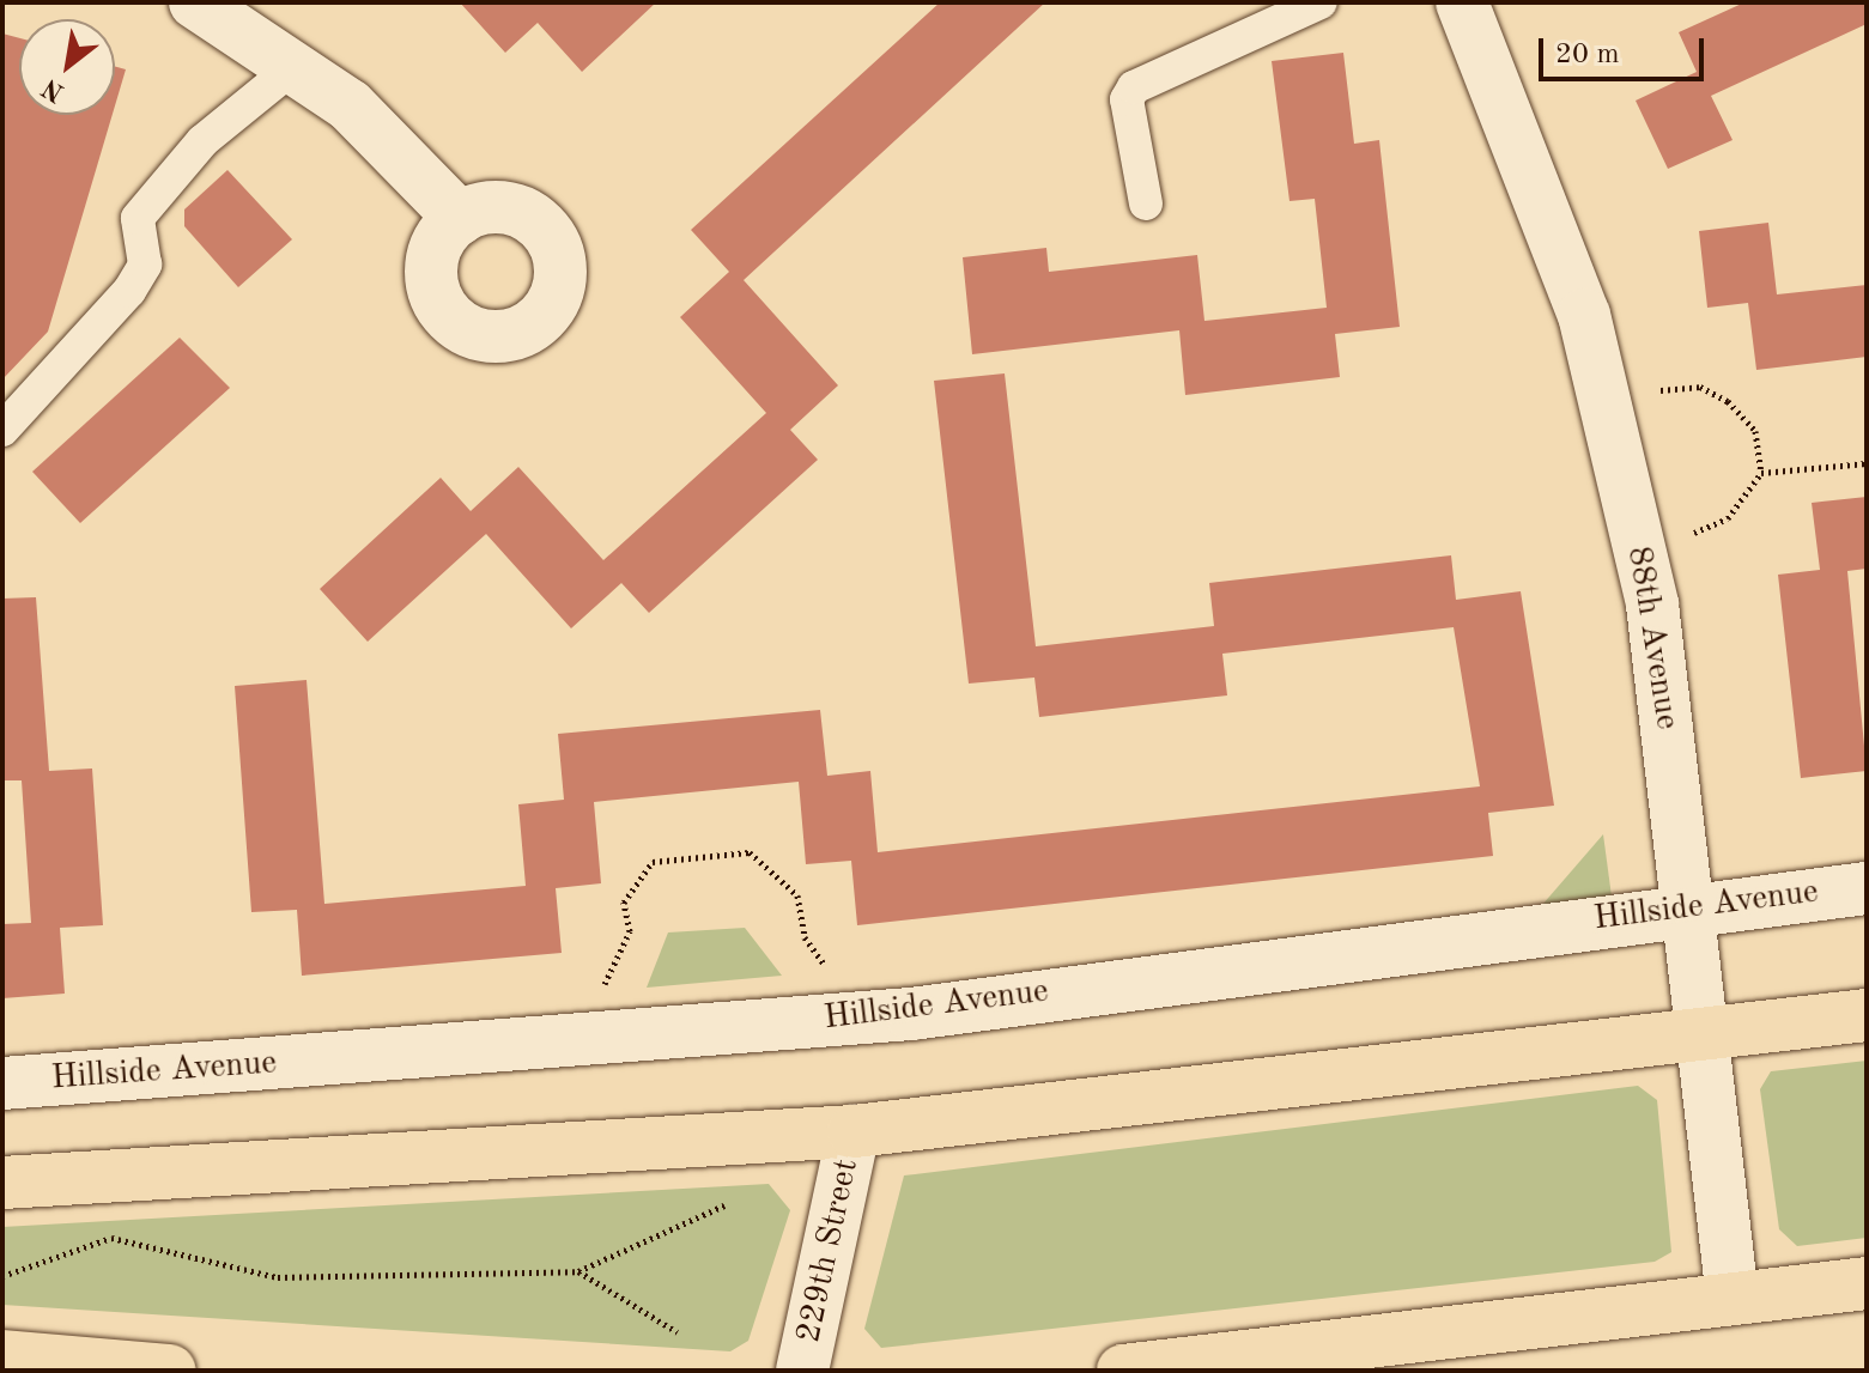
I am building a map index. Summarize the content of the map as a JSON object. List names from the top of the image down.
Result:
{
  "streets": {
    "street": ["88th Avenue", "Hillside Avenue", "229th Street"]
  },
  "crossings": [
    ["88th Avenue", "Hillside Avenue"]
  ],
  "scale_bar": "20 m",
  "north": "bottom left"
}
